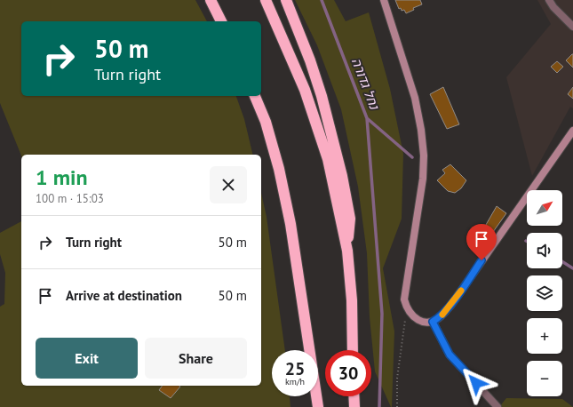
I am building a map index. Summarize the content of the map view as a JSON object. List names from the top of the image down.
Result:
{
  "water": ["נחל גדורה"],
  "north": "top right",
  "page": {
    "turn": ["50 m", "Turn right"],
    "heading": ["1 min", "100 m · 15:03"],
    "map_buttons": ["+", "−"],
    "list": [
      {
        "name": "Turn right",
        "value": "50 m"
      },
      {
        "name": "Arrive at destination",
        "value": "50 m"
      }
    ],
    "buttons": ["Exit", "Share"],
    "speed": "25 km/h",
    "limit": "30"
  }
}
